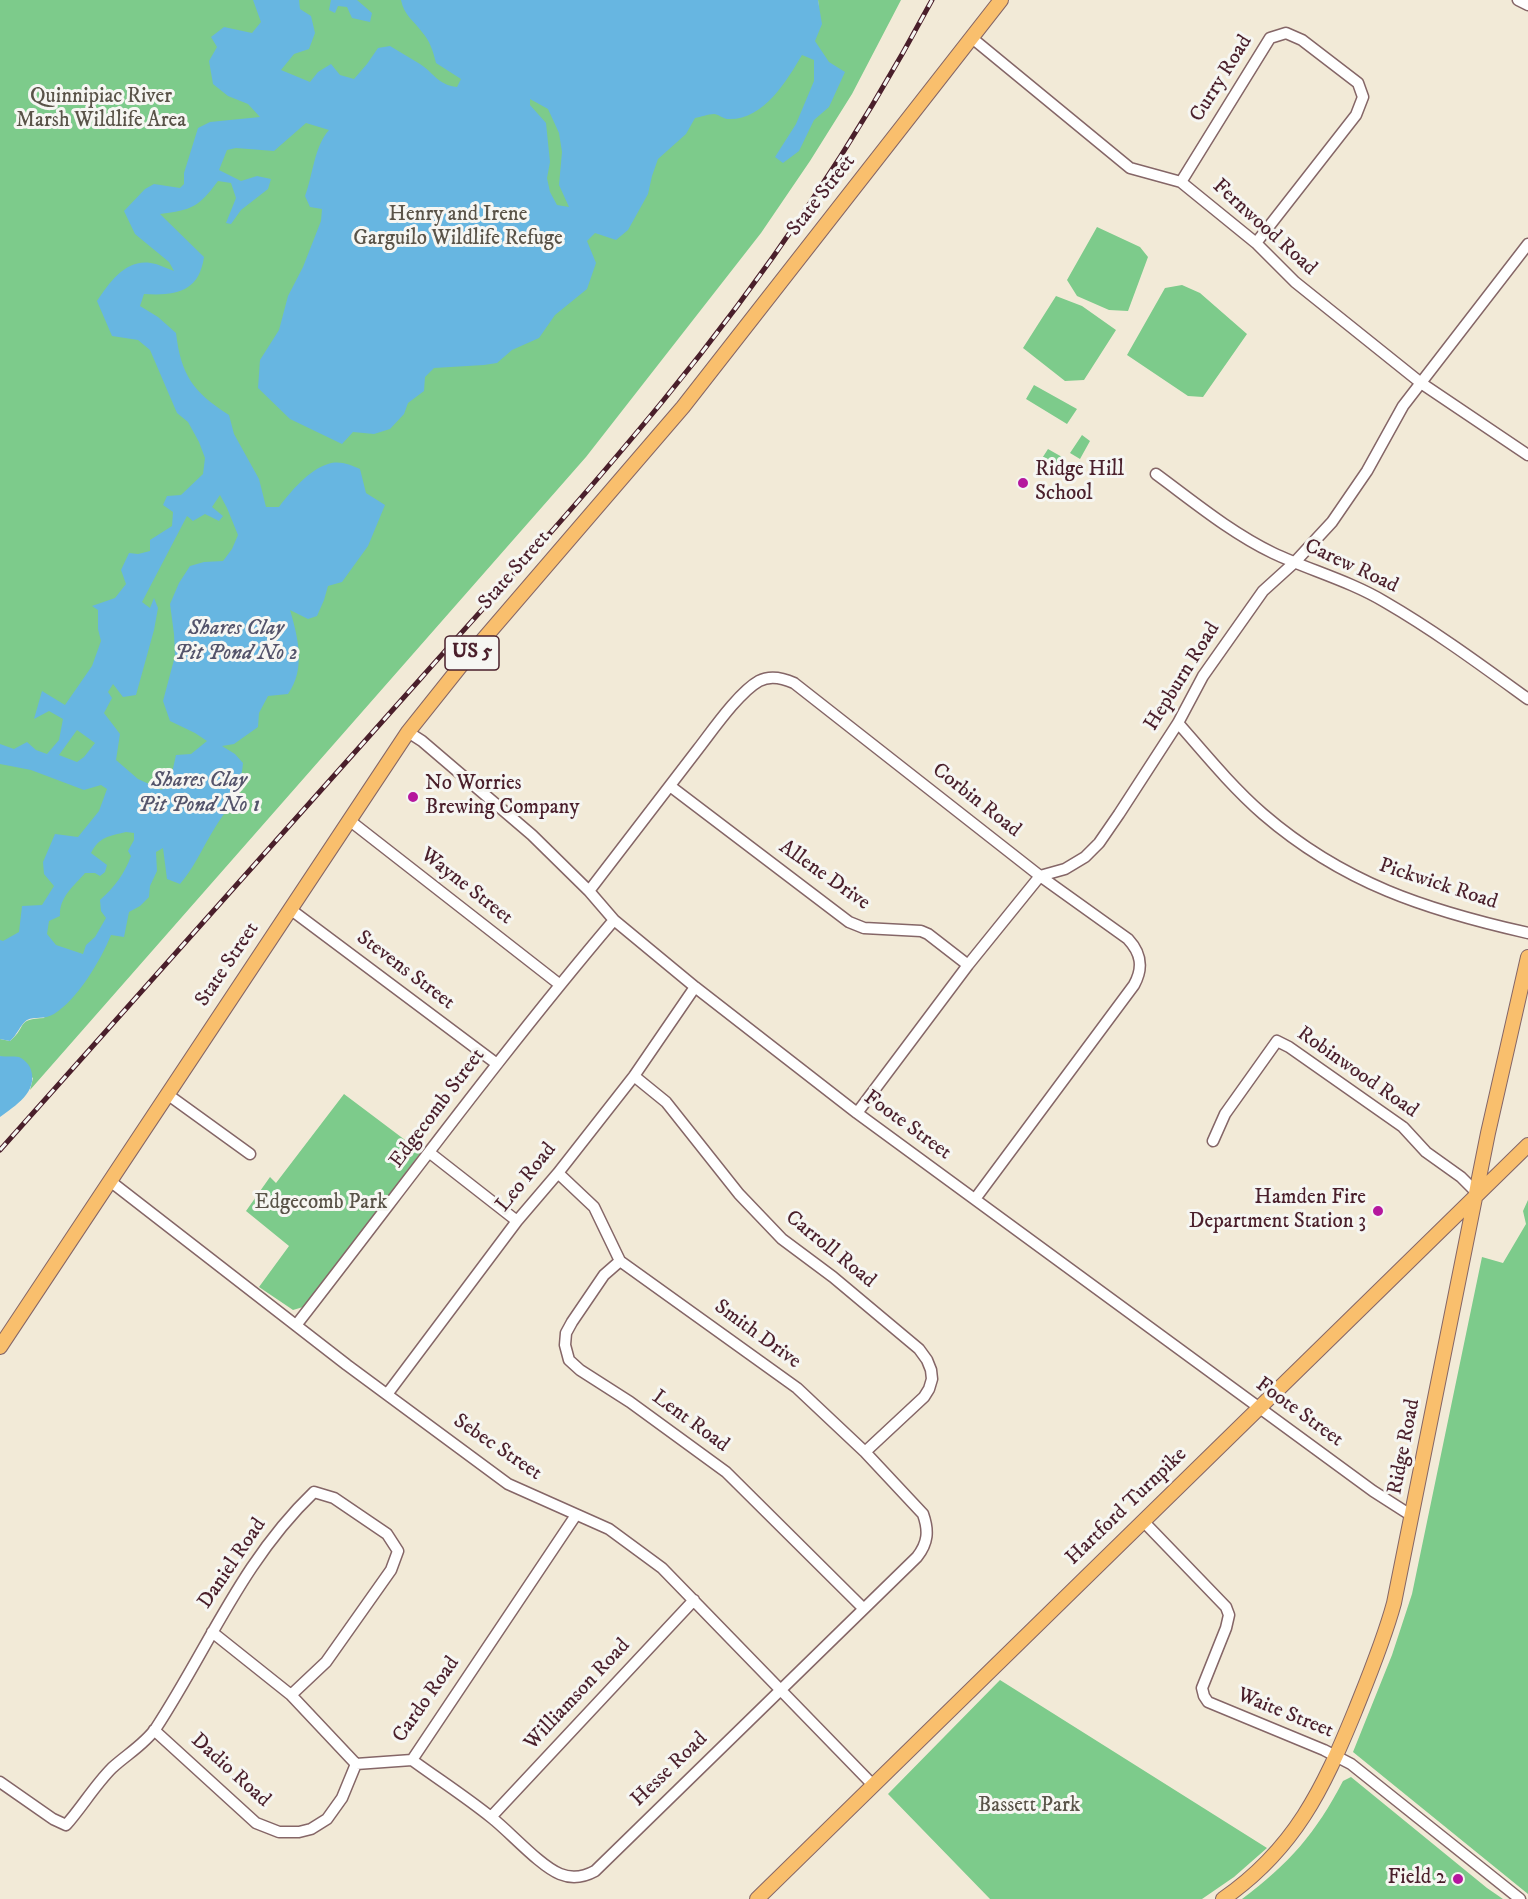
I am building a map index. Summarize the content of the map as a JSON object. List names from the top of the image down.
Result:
{
  "streets": {
    "main road": [
      "State Street",
      "US 5",
      "Ridge Road",
      "Hartford Turnpike"
    ],
    "street": [
      "Curry Road",
      "Fernwood Road",
      "Carew Road",
      "Hepburn Road",
      "Corbin Road",
      "Allene Drive",
      "Pickwick Road",
      "Wayne Street",
      "Stevens Street",
      "Robinwood Road",
      "Edgecomb Street",
      "Foote Street",
      "Leo Road",
      "Carroll Road",
      "Smith Drive",
      "Lent Road",
      "Sebec Street",
      "Daniel Road",
      "Williamson Road",
      "Cardo Road",
      "Waite Street",
      "Hesse Road",
      "Dadio Road"
    ]
  },
  "crossings": [
    ["Curry Road", "Fernwood Road"],
    ["State Street", "Fernwood Road"],
    ["State Street", "Wayne Street"],
    ["State Street", "Stevens Street"],
    ["State Street", "Foote Street"],
    ["State Street", "Sebec Street"],
    ["Fernwood Road", "Hepburn Road"],
    ["Carew Road", "Hepburn Road"],
    ["Hepburn Road", "Corbin Road"],
    ["Hepburn Road", "Pickwick Road"],
    ["Corbin Road", "Allene Drive"],
    ["Corbin Road", "Foote Street"],
    ["Wayne Street", "Edgecomb Street"],
    ["Stevens Street", "Edgecomb Street"],
    ["Robinwood Road", "Ridge Road"],
    ["Robinwood Road", "Hartford Turnpike"],
    ["Edgecomb Street", "Foote Street"],
    ["Edgecomb Street", "Sebec Street"],
    ["Foote Street", "Leo Road"],
    ["Foote Street", "Ridge Road"],
    ["Foote Street", "Hartford Turnpike"],
    ["Leo Road", "Carroll Road"],
    ["Leo Road", "Smith Drive"],
    ["Leo Road", "Sebec Street"],
    ["Carroll Road", "Smith Drive"],
    ["Smith Drive", "Lent Road"],
    ["Smith Drive", "Hesse Road"],
    ["Lent Road", "Hesse Road"],
    ["Ridge Road", "Hartford Turnpike"],
    ["Ridge Road", "Waite Street"],
    ["Sebec Street", "Hartford Turnpike"],
    ["Sebec Street", "Williamson Road"],
    ["Sebec Street", "Cardo Road"],
    ["Sebec Street", "Hesse Road"],
    ["Hartford Turnpike", "Waite Street"],
    ["Daniel Road", "Dadio Road"],
    ["Williamson Road", "Hesse Road"],
    ["Cardo Road", "Hesse Road"],
    ["Cardo Road", "Dadio Road"]
  ],
  "water": ["Shares Clay Pit Pond No 2", "Shares Clay Pit Pond No 1"],
  "parks": [
    "Quinnipiac River Marsh Wildlife Area",
    "Henry and Irene Garguilo Wildlife Refuge",
    "Edgecomb Park",
    "Bassett Park"
  ],
  "places": [
    "Ridge Hill School",
    "No Worries Brewing Company",
    "Hamden Fire Department Station 3",
    "Field 2"
  ]
}
